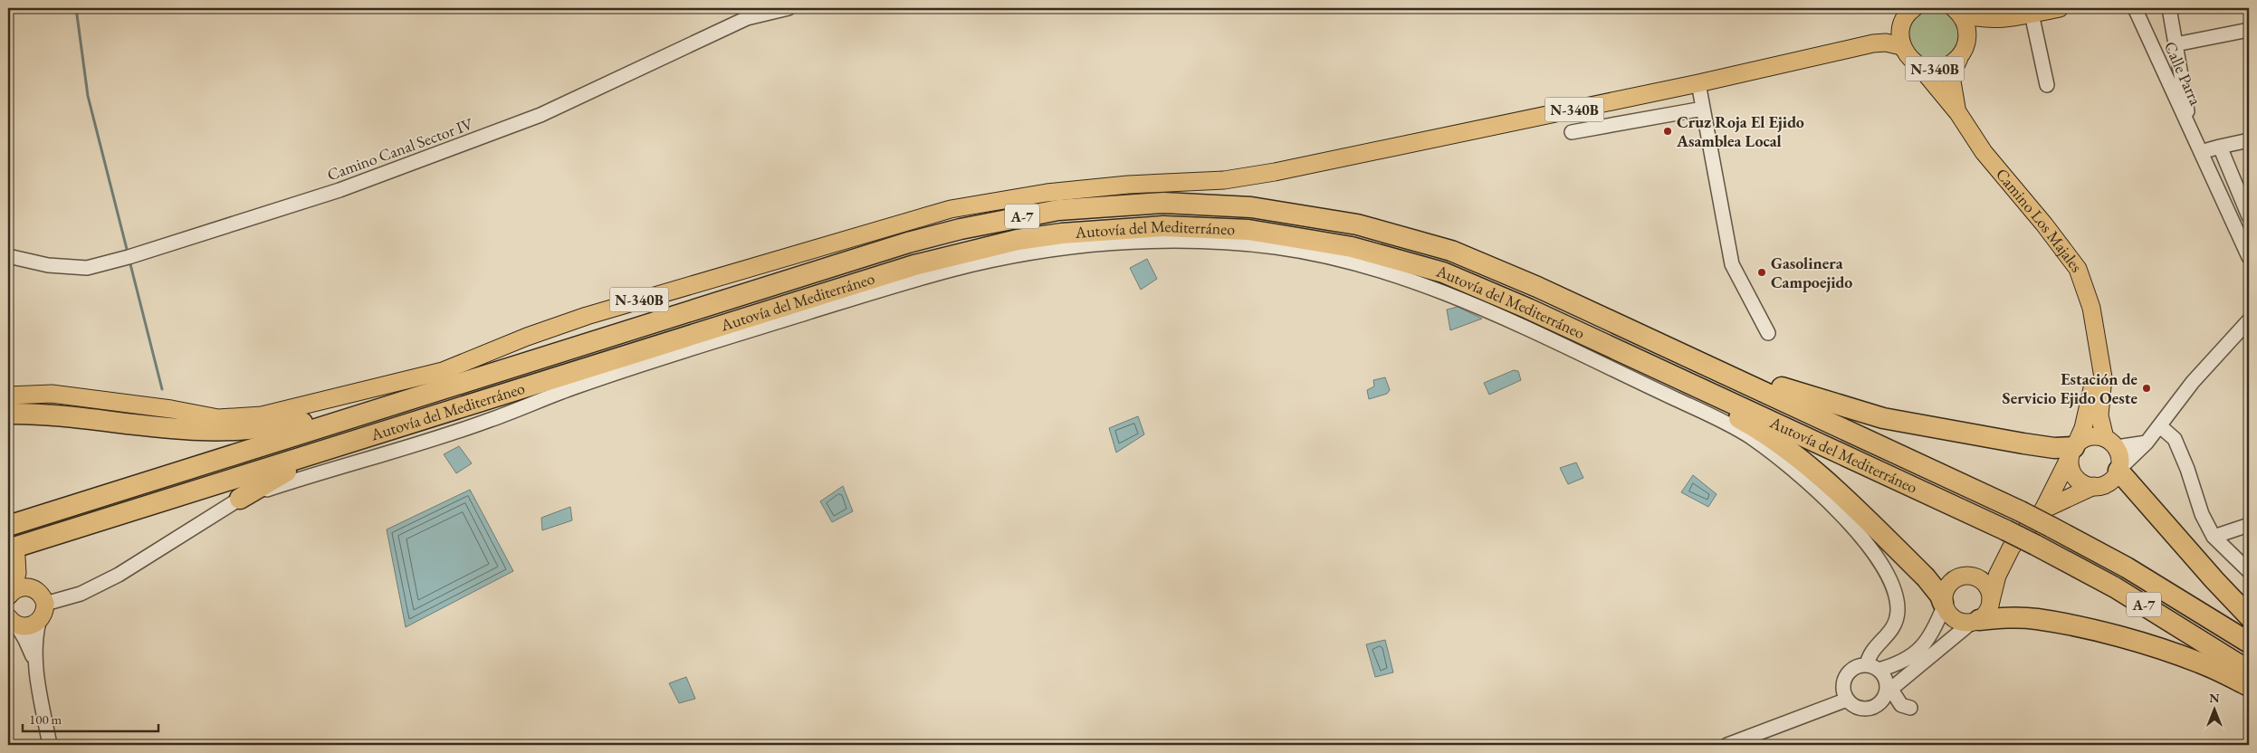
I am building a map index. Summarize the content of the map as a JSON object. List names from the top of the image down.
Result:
{
  "streets": {
    "highway": ["A-7", "Autovía del Mediterráneo"],
    "main road": ["N-340B", "Camino Los Majales"],
    "street": ["Calle Parra", "Camino Canal Sector IV"]
  },
  "crossings": [
    ["Camino Los Majales", "Autovía del Mediterráneo"]
  ],
  "places": ["Cruz Roja El Ejido Asamblea Local", "Gasolinera Campoejido", "Estación de Servicio Ejido Oeste"],
  "scale_bar": "100 m",
  "north": "top"
}
